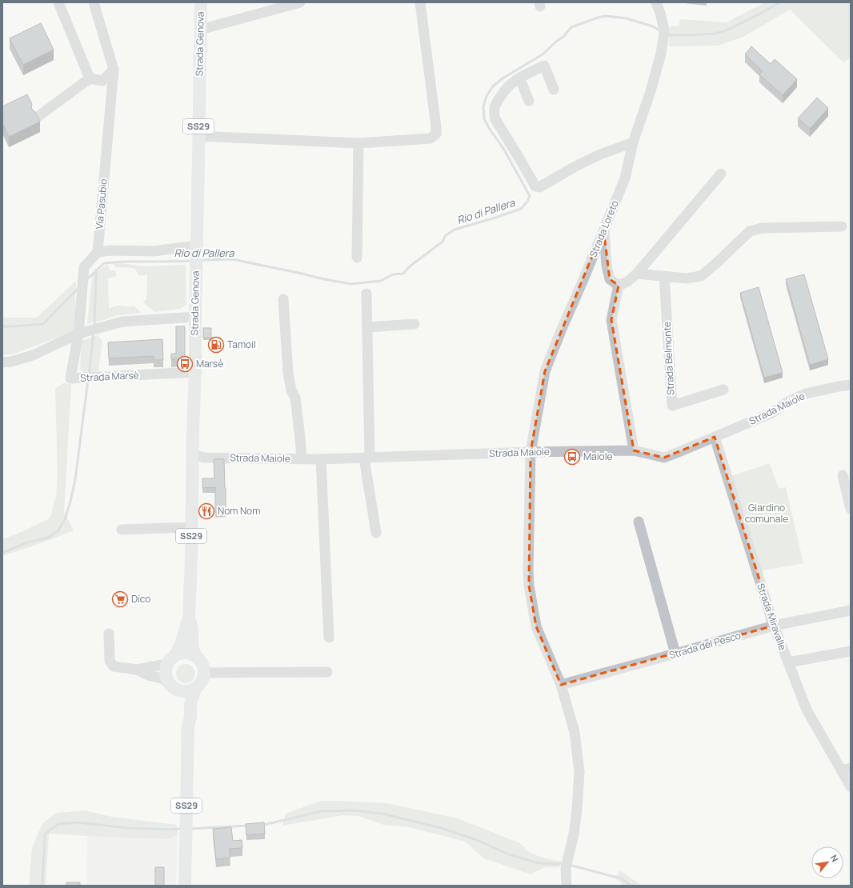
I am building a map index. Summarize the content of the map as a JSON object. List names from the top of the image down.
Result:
{
  "streets": {
    "main road": ["Strada Genova", "SS29"],
    "street": [
      "Via Pasubio",
      "Strada Loreto",
      "Strada Belmonte",
      "Strada Marsè",
      "Strada Maiole",
      "Strada Miravalle",
      "Strada del Pesco"
    ]
  },
  "crossings": [
    ["Strada Genova", "SS29"],
    ["Strada Genova", "Strada Marsè"],
    ["Strada Genova", "Strada Maiole"],
    ["Strada Loreto", "Strada Maiole"],
    ["Strada Loreto", "Strada del Pesco"],
    ["Strada Maiole", "Strada Miravalle"],
    ["Strada Miravalle", "Strada del Pesco"]
  ],
  "water": ["Rio di Pallera"],
  "parks": ["Giardino comunale"],
  "places": {
    "fuel station": ["Tamoil"],
    "bus stop": ["Marsè", "Maiole"],
    "restaurant": ["Nom Nom"],
    "supermarket": ["Dico"]
  },
  "north": "top right"
}
